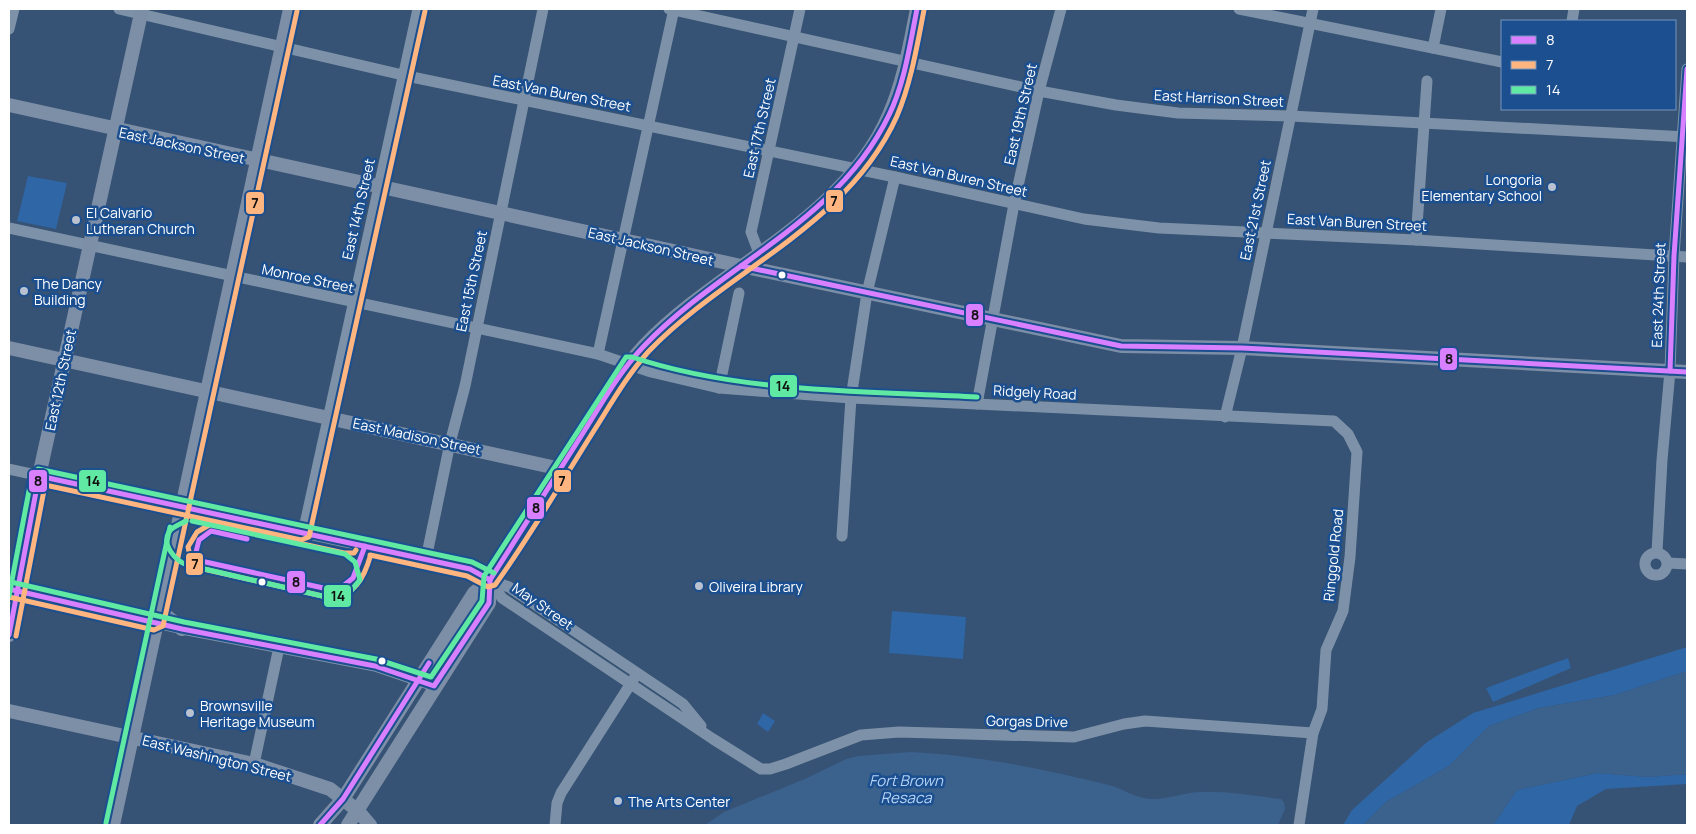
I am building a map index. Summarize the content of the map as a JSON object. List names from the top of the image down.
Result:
{
  "streets": {
    "main road": [
      "East Jackson Street",
      "East 12th Street",
      "East Madison Street",
      "East Washington Street"
    ],
    "street": [
      "East Van Buren Street",
      "East Harrison Street",
      "East 19th Street",
      "East 17th Street",
      "East 14th Street",
      "East 21st Street",
      "Monroe Street",
      "East 15th Street",
      "East 24th Street",
      "Ridgely Road",
      "Ringgold Road",
      "May Street",
      "Gorgas Drive"
    ]
  },
  "crossings": [
    ["East Van Buren Street", "East 19th Street"],
    ["East Van Buren Street", "East 17th Street"],
    ["East Van Buren Street", "East 14th Street"],
    ["East Van Buren Street", "East 21st Street"],
    ["East Van Buren Street", "East 15th Street"],
    ["East Van Buren Street", "East 24th Street"],
    ["East Van Buren Street", "East 12th Street"],
    ["East Harrison Street", "East 19th Street"],
    ["East Harrison Street", "East 17th Street"],
    ["East Harrison Street", "East 21st Street"],
    ["East Harrison Street", "East 24th Street"],
    ["East 19th Street", "East Jackson Street"],
    ["East 19th Street", "Ridgely Road"],
    ["East Jackson Street", "East 14th Street"],
    ["East Jackson Street", "East 21st Street"],
    ["East Jackson Street", "East 15th Street"],
    ["East Jackson Street", "East 24th Street"],
    ["East Jackson Street", "East 12th Street"],
    ["East 14th Street", "Monroe Street"],
    ["East 14th Street", "East Madison Street"],
    ["East 21st Street", "Ridgely Road"],
    ["Monroe Street", "East 15th Street"],
    ["Monroe Street", "East 12th Street"],
    ["Monroe Street", "Ridgely Road"],
    ["East 15th Street", "East Madison Street"],
    ["East 12th Street", "East Madison Street"],
    ["Ridgely Road", "Ringgold Road"],
    ["Ringgold Road", "Gorgas Drive"],
    ["May Street", "Gorgas Drive"]
  ],
  "water": ["Fort Brown Resaca"],
  "places": [
    "Longoria Elementary School",
    "El Calvario Lutheran Church",
    "The Dancy Building",
    "Oliveira Library",
    "Brownsville Heritage Museum",
    "The Arts Center"
  ],
  "lines": ["transit line 8", "transit line 7", "transit line 14"],
  "legend": ["8", "7", "14"]
}
